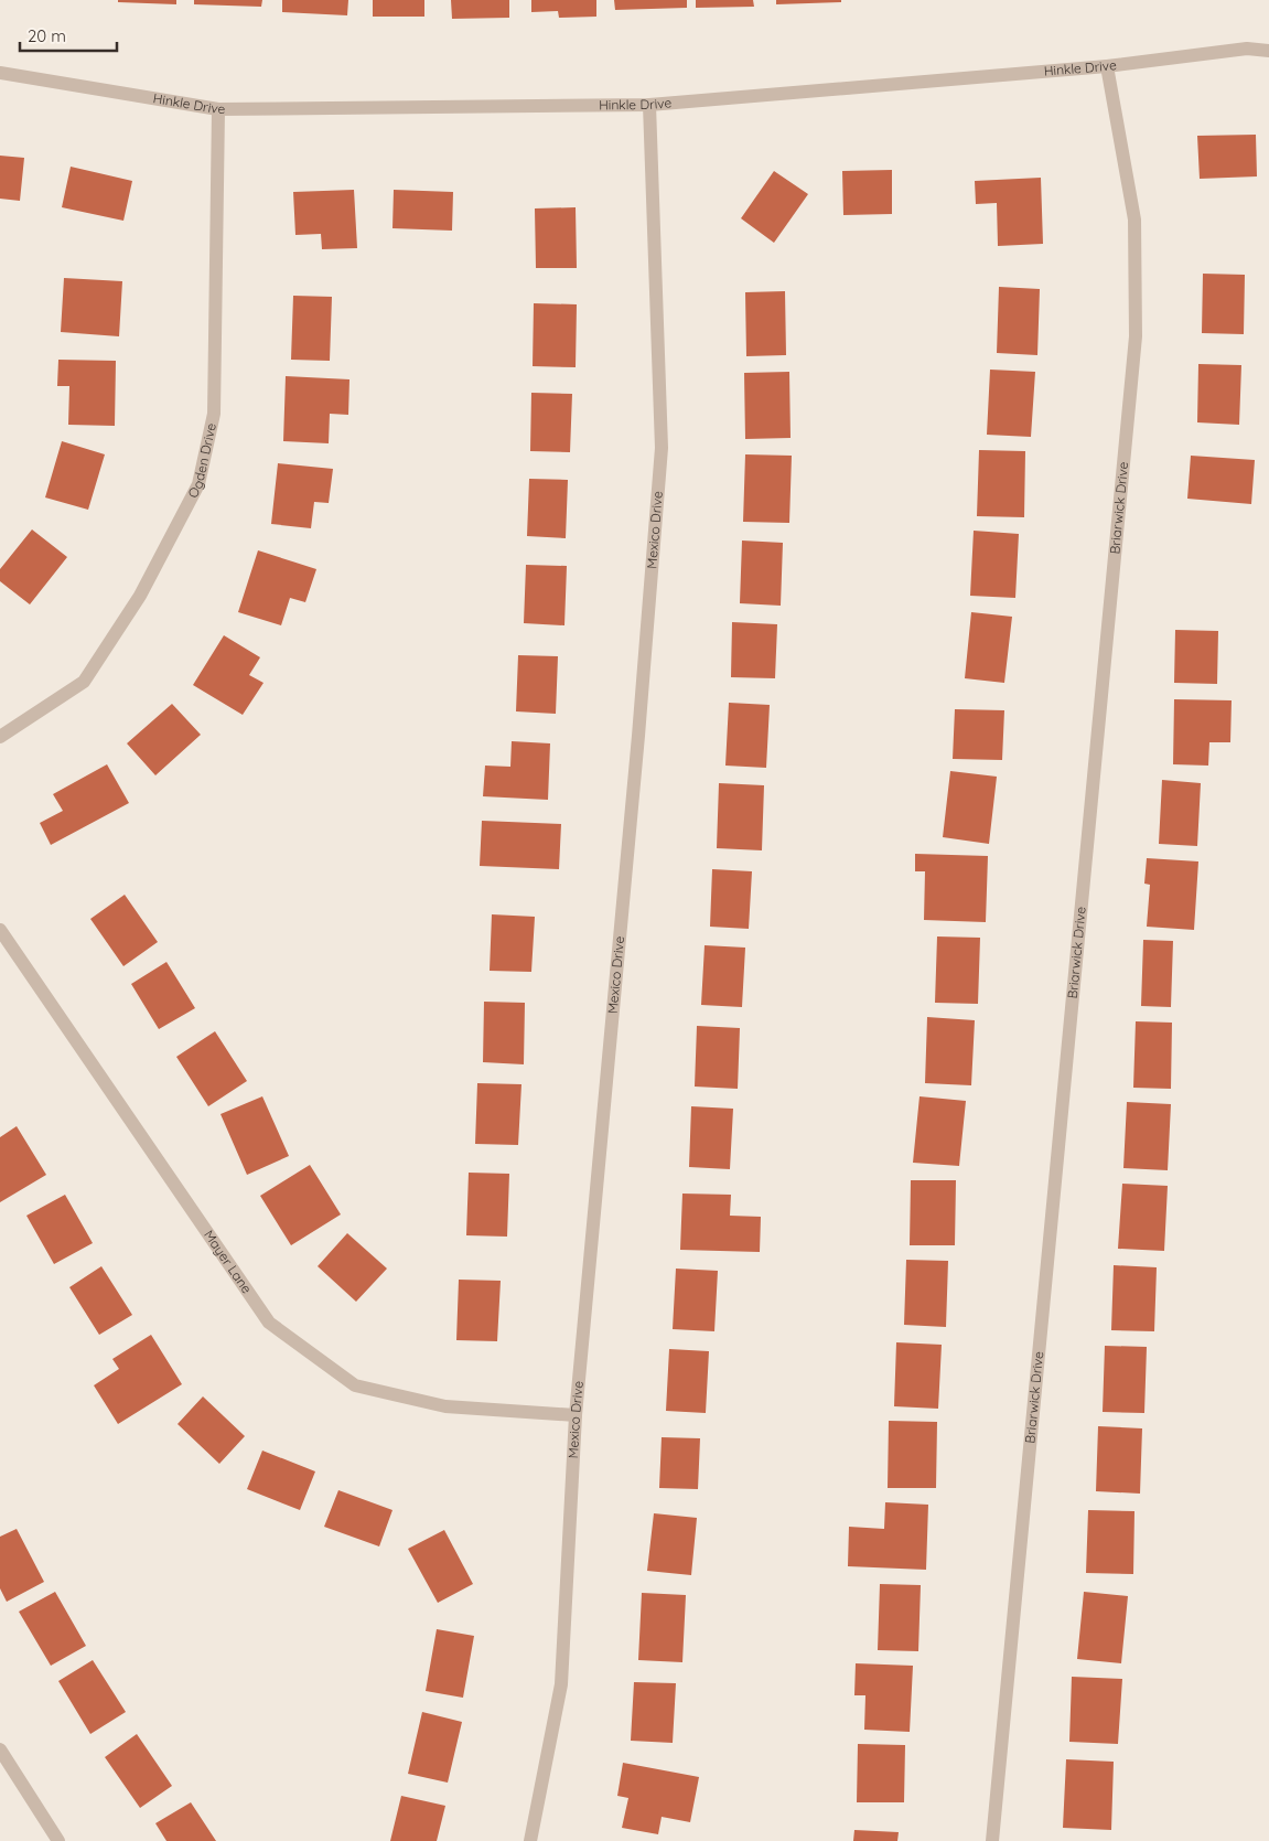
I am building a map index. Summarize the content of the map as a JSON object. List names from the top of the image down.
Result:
{
  "streets": {
    "street": [
      "Hinkle Drive",
      "Ogden Drive",
      "Briarwick Drive",
      "Mexico Drive",
      "Mayer Lane"
    ]
  },
  "crossings": [
    ["Hinkle Drive", "Ogden Drive"],
    ["Hinkle Drive", "Briarwick Drive"],
    ["Hinkle Drive", "Mexico Drive"],
    ["Mexico Drive", "Mayer Lane"]
  ],
  "scale_bar": "20 m"
}
